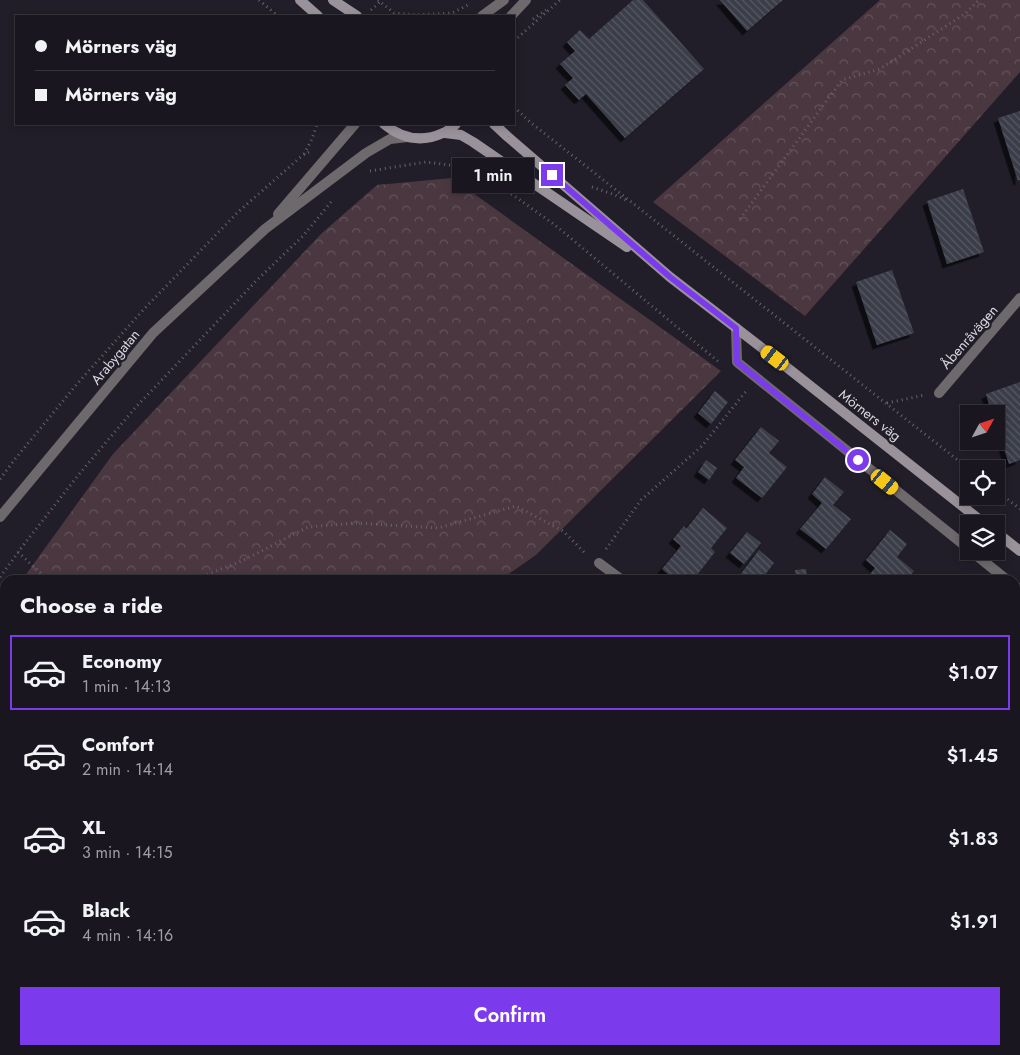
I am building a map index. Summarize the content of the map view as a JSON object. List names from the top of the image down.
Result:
{
  "streets": {
    "main road": ["Mörners väg"],
    "street": ["Åbenråvägen", "Arabygatan"]
  },
  "north": "top right",
  "page": {
    "banner": ["Mörners väg", "Mörners väg"],
    "bubble": "1 min",
    "heading": "Choose a ride",
    "list": [
      {
        "name": "Economy",
        "note": "1 min · 14:13",
        "value": "$1.07"
      },
      {
        "name": "Comfort",
        "note": "2 min · 14:14",
        "value": "$1.45"
      },
      {
        "name": "XL",
        "note": "3 min · 14:15",
        "value": "$1.83"
      },
      {
        "name": "Black",
        "note": "4 min · 14:16",
        "value": "$1.91"
      }
    ],
    "buttons": "Confirm"
  }
}
